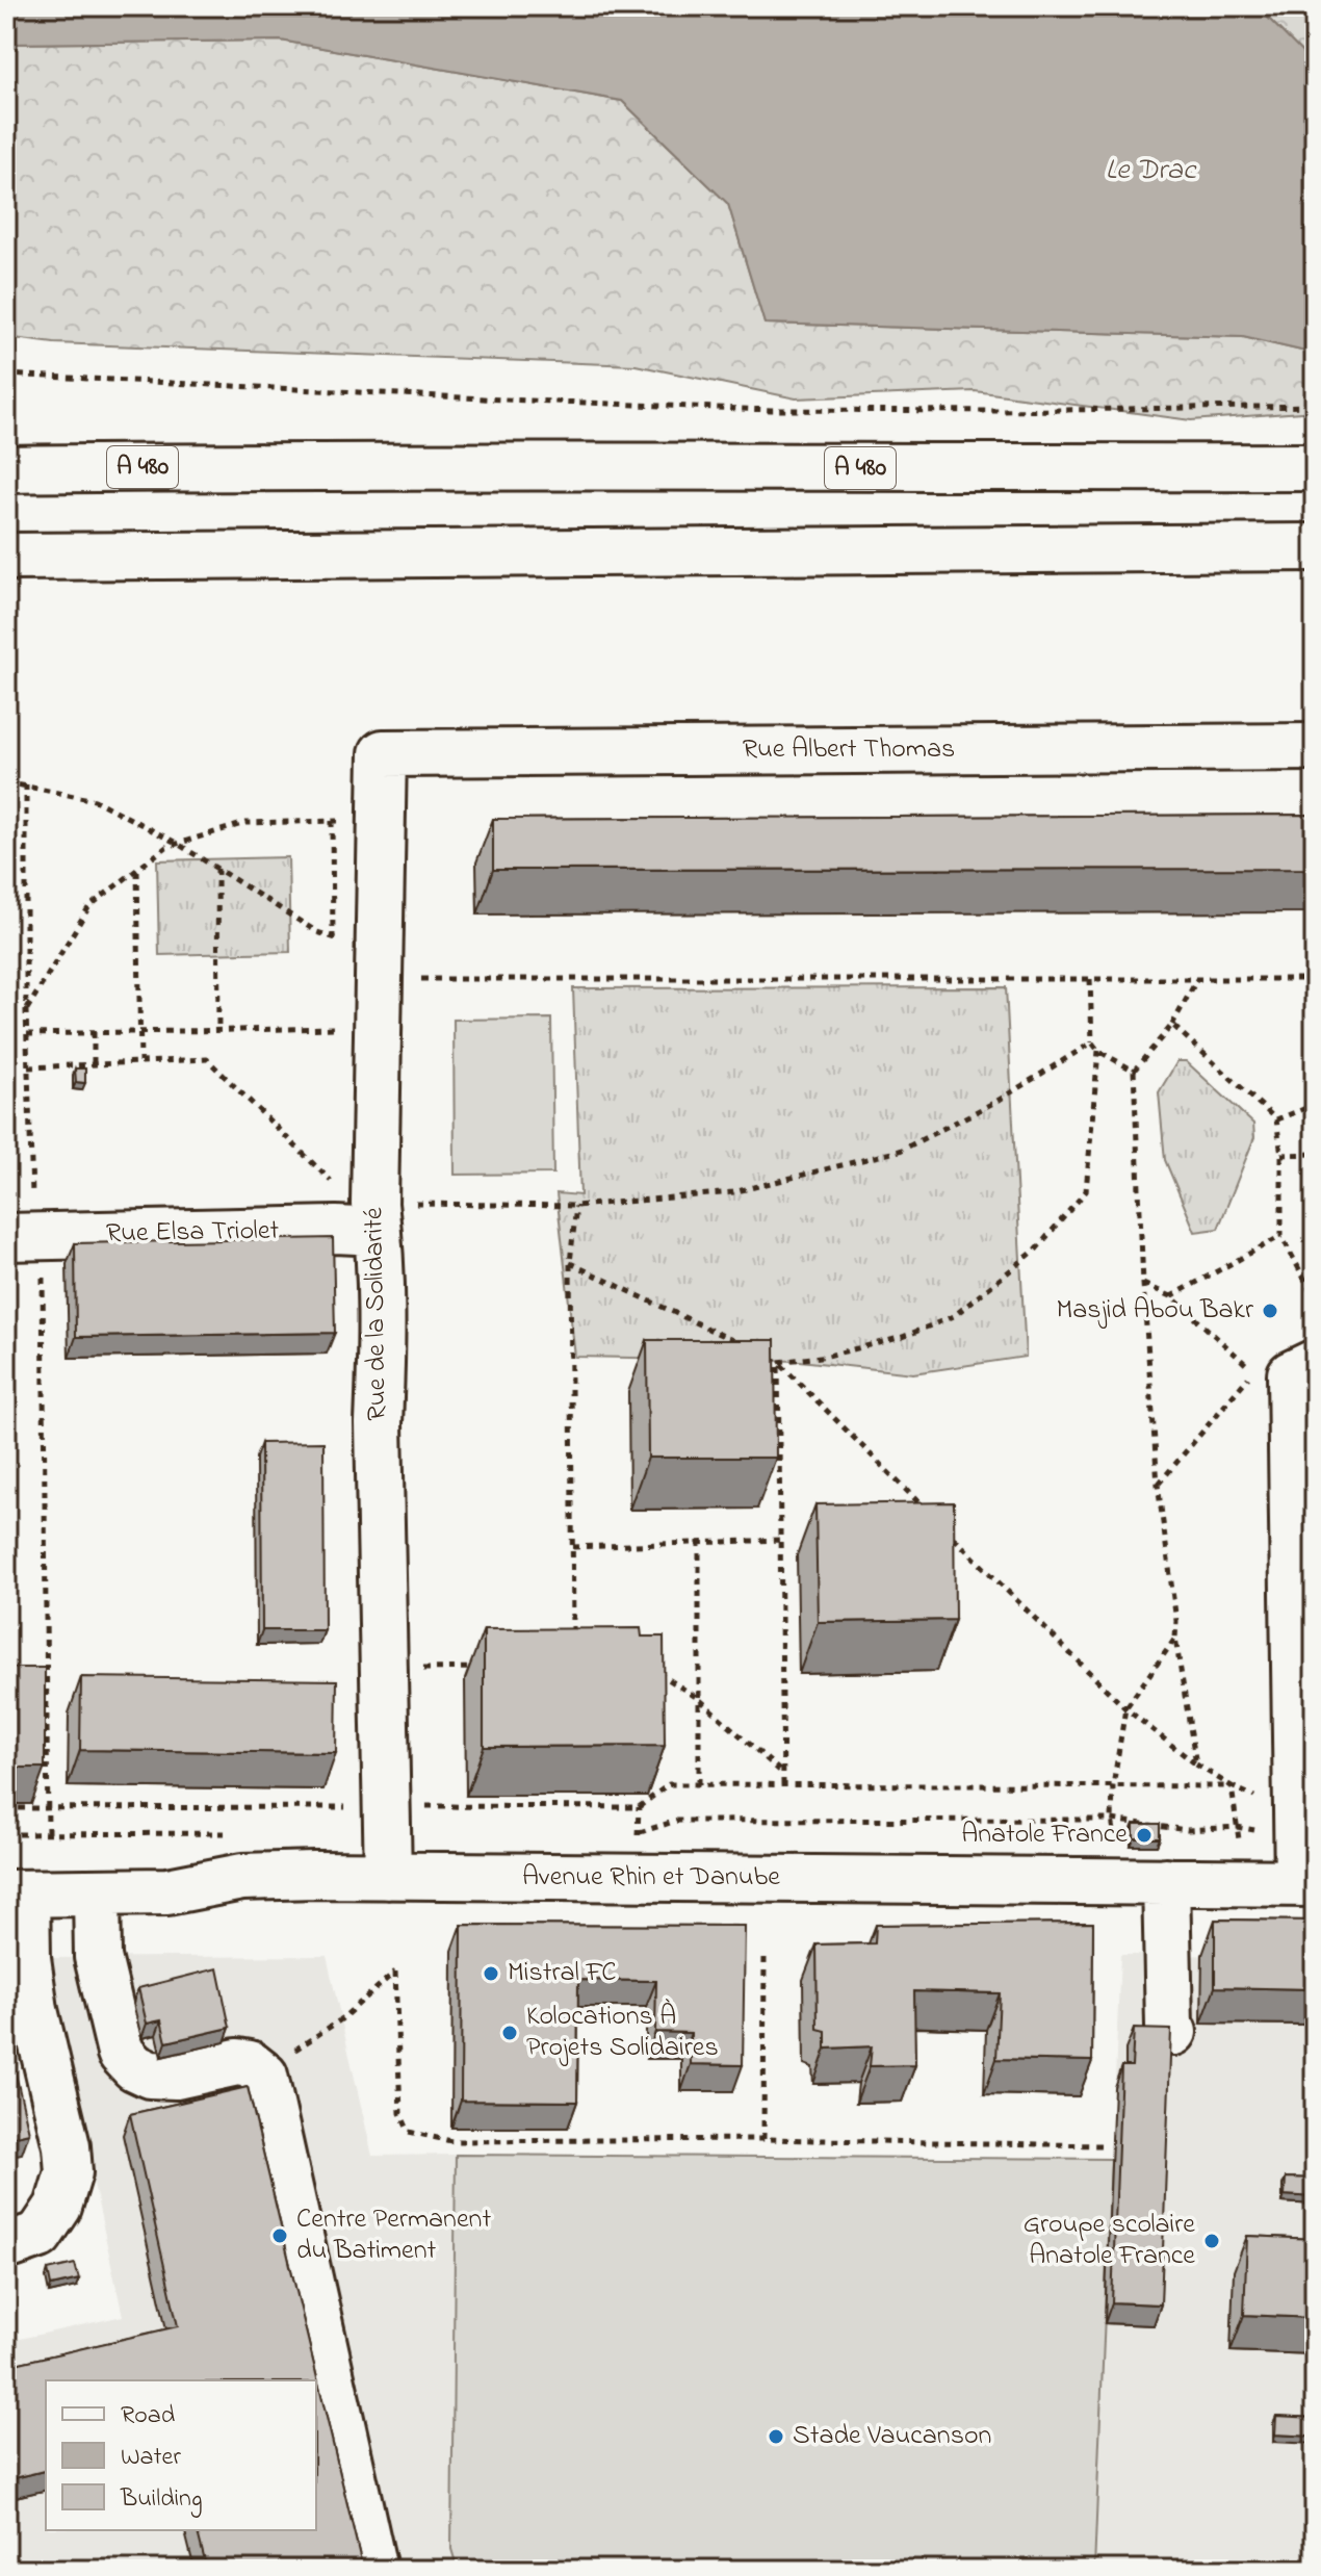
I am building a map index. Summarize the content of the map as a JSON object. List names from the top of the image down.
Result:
{
  "streets": {
    "main road": [
      "A 480",
      "Rue Albert Thomas",
      "Rue Elsa Triolet",
      "Rue de la Solidarité",
      "Avenue Rhin et Danube"
    ]
  },
  "crossings": [
    ["Rue Albert Thomas", "Rue de la Solidarité"],
    ["Rue Elsa Triolet", "Rue de la Solidarité"],
    ["Rue de la Solidarité", "Avenue Rhin et Danube"]
  ],
  "water": ["Le Drac"],
  "places": [
    "Masjid Abou Bakr",
    "Anatole France",
    "Mistral FC",
    "Kolocations À Projets Solidaires",
    "Centre Permanent du Batiment",
    "Groupe scolaire Anatole France",
    "Stade Vaucanson"
  ],
  "legend": ["Road", "Water", "Building"]
}
